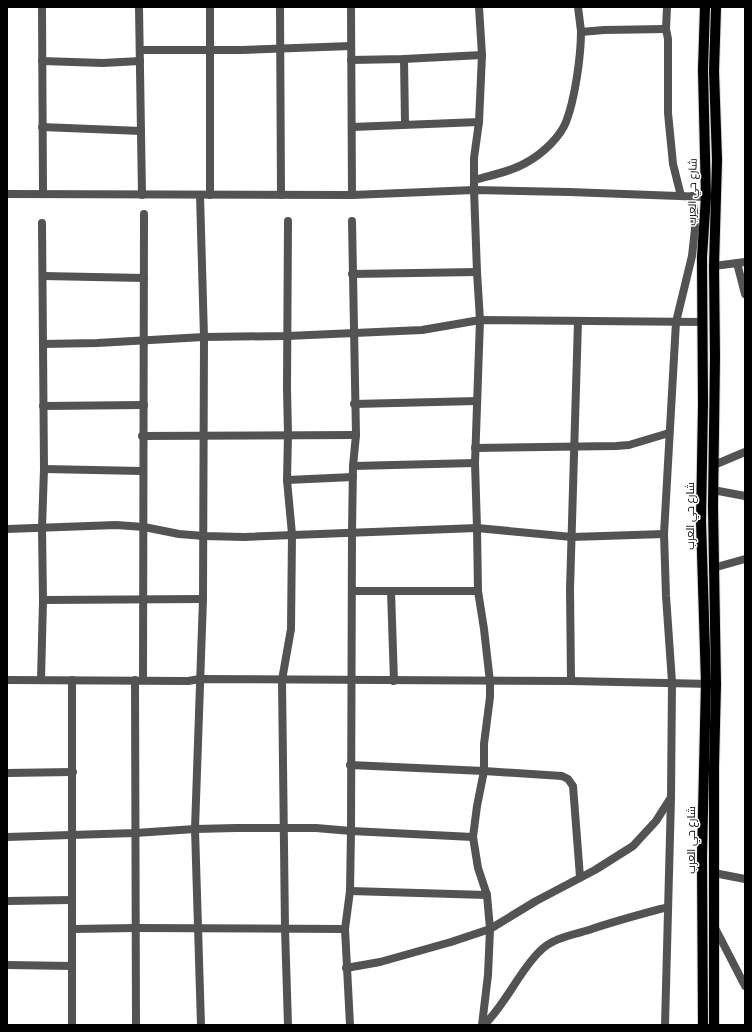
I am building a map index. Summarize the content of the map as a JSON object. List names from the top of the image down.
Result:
{
  "streets": {
    "main road": ["شارع حي العرب"]
  }
}
